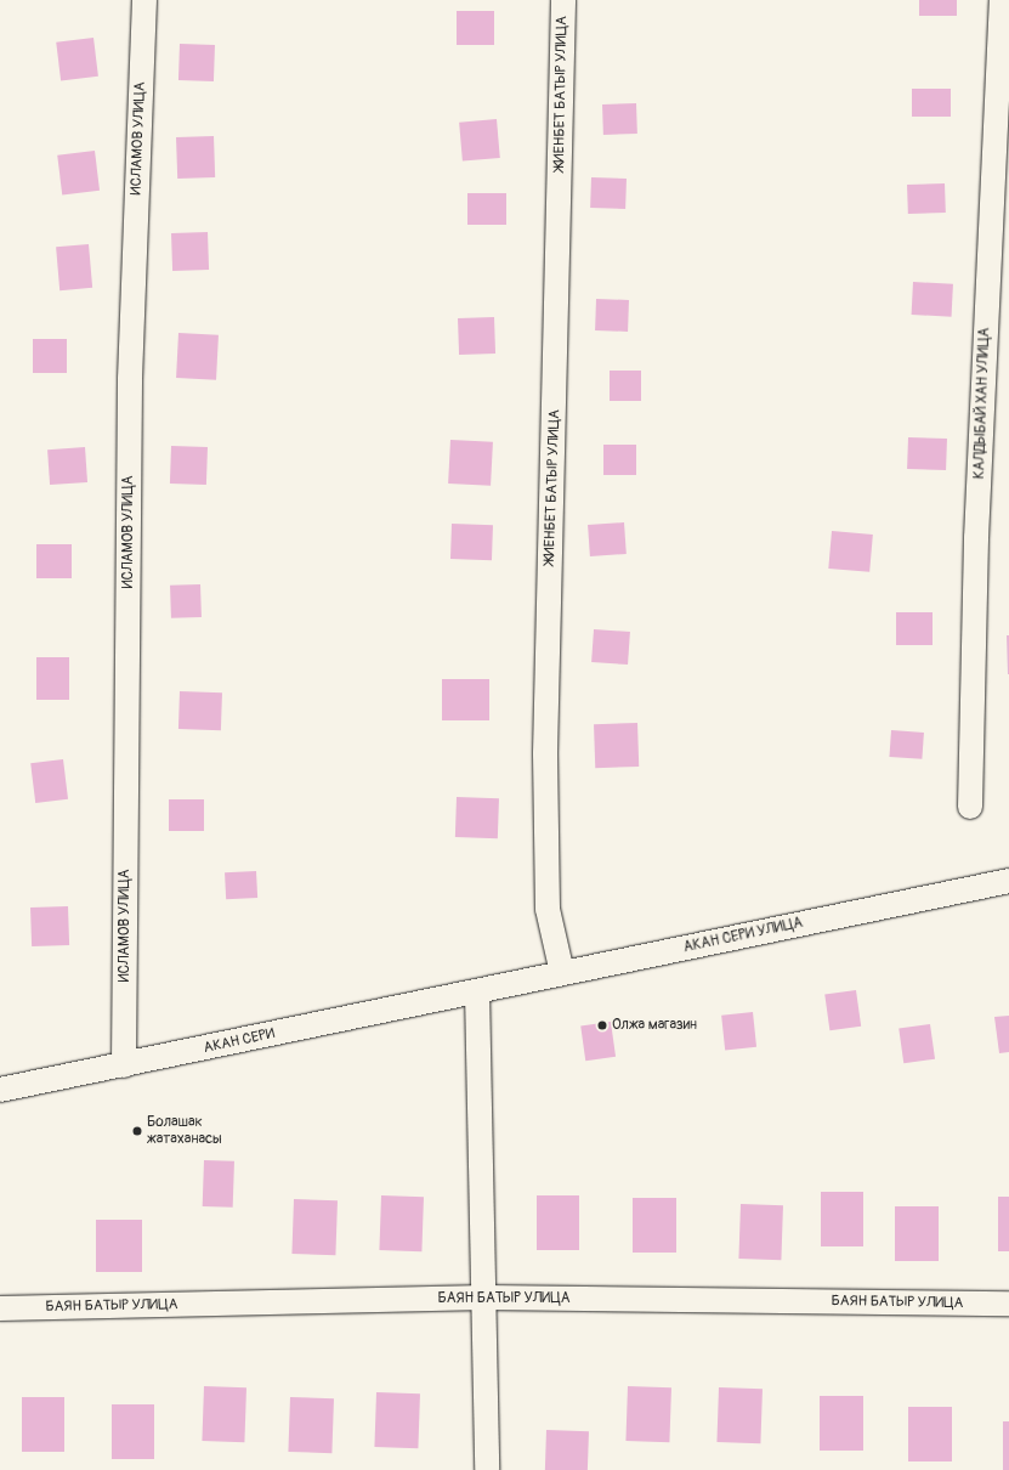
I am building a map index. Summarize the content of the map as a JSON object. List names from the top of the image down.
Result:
{
  "streets": {
    "street": [
      "ЖИЕНБЕТ БАТЫР УЛИЦА",
      "ИСЛАМОВ УЛИЦА",
      "КАЛДЫБАЙ ХАН УЛИЦА",
      "АКАН СЕРИ УЛИЦА",
      "АКАН СЕРИ",
      "БАЯН БАТЫР УЛИЦА"
    ]
  },
  "crossings": [
    ["ЖИЕНБЕТ БАТЫР УЛИЦА", "АКАН СЕРИ УЛИЦА"],
    ["ИСЛАМОВ УЛИЦА", "АКАН СЕРИ"],
    ["АКАН СЕРИ УЛИЦА", "АКАН СЕРИ"]
  ],
  "places": ["Олжа магазин", "Болашак жатаханасы"]
}
